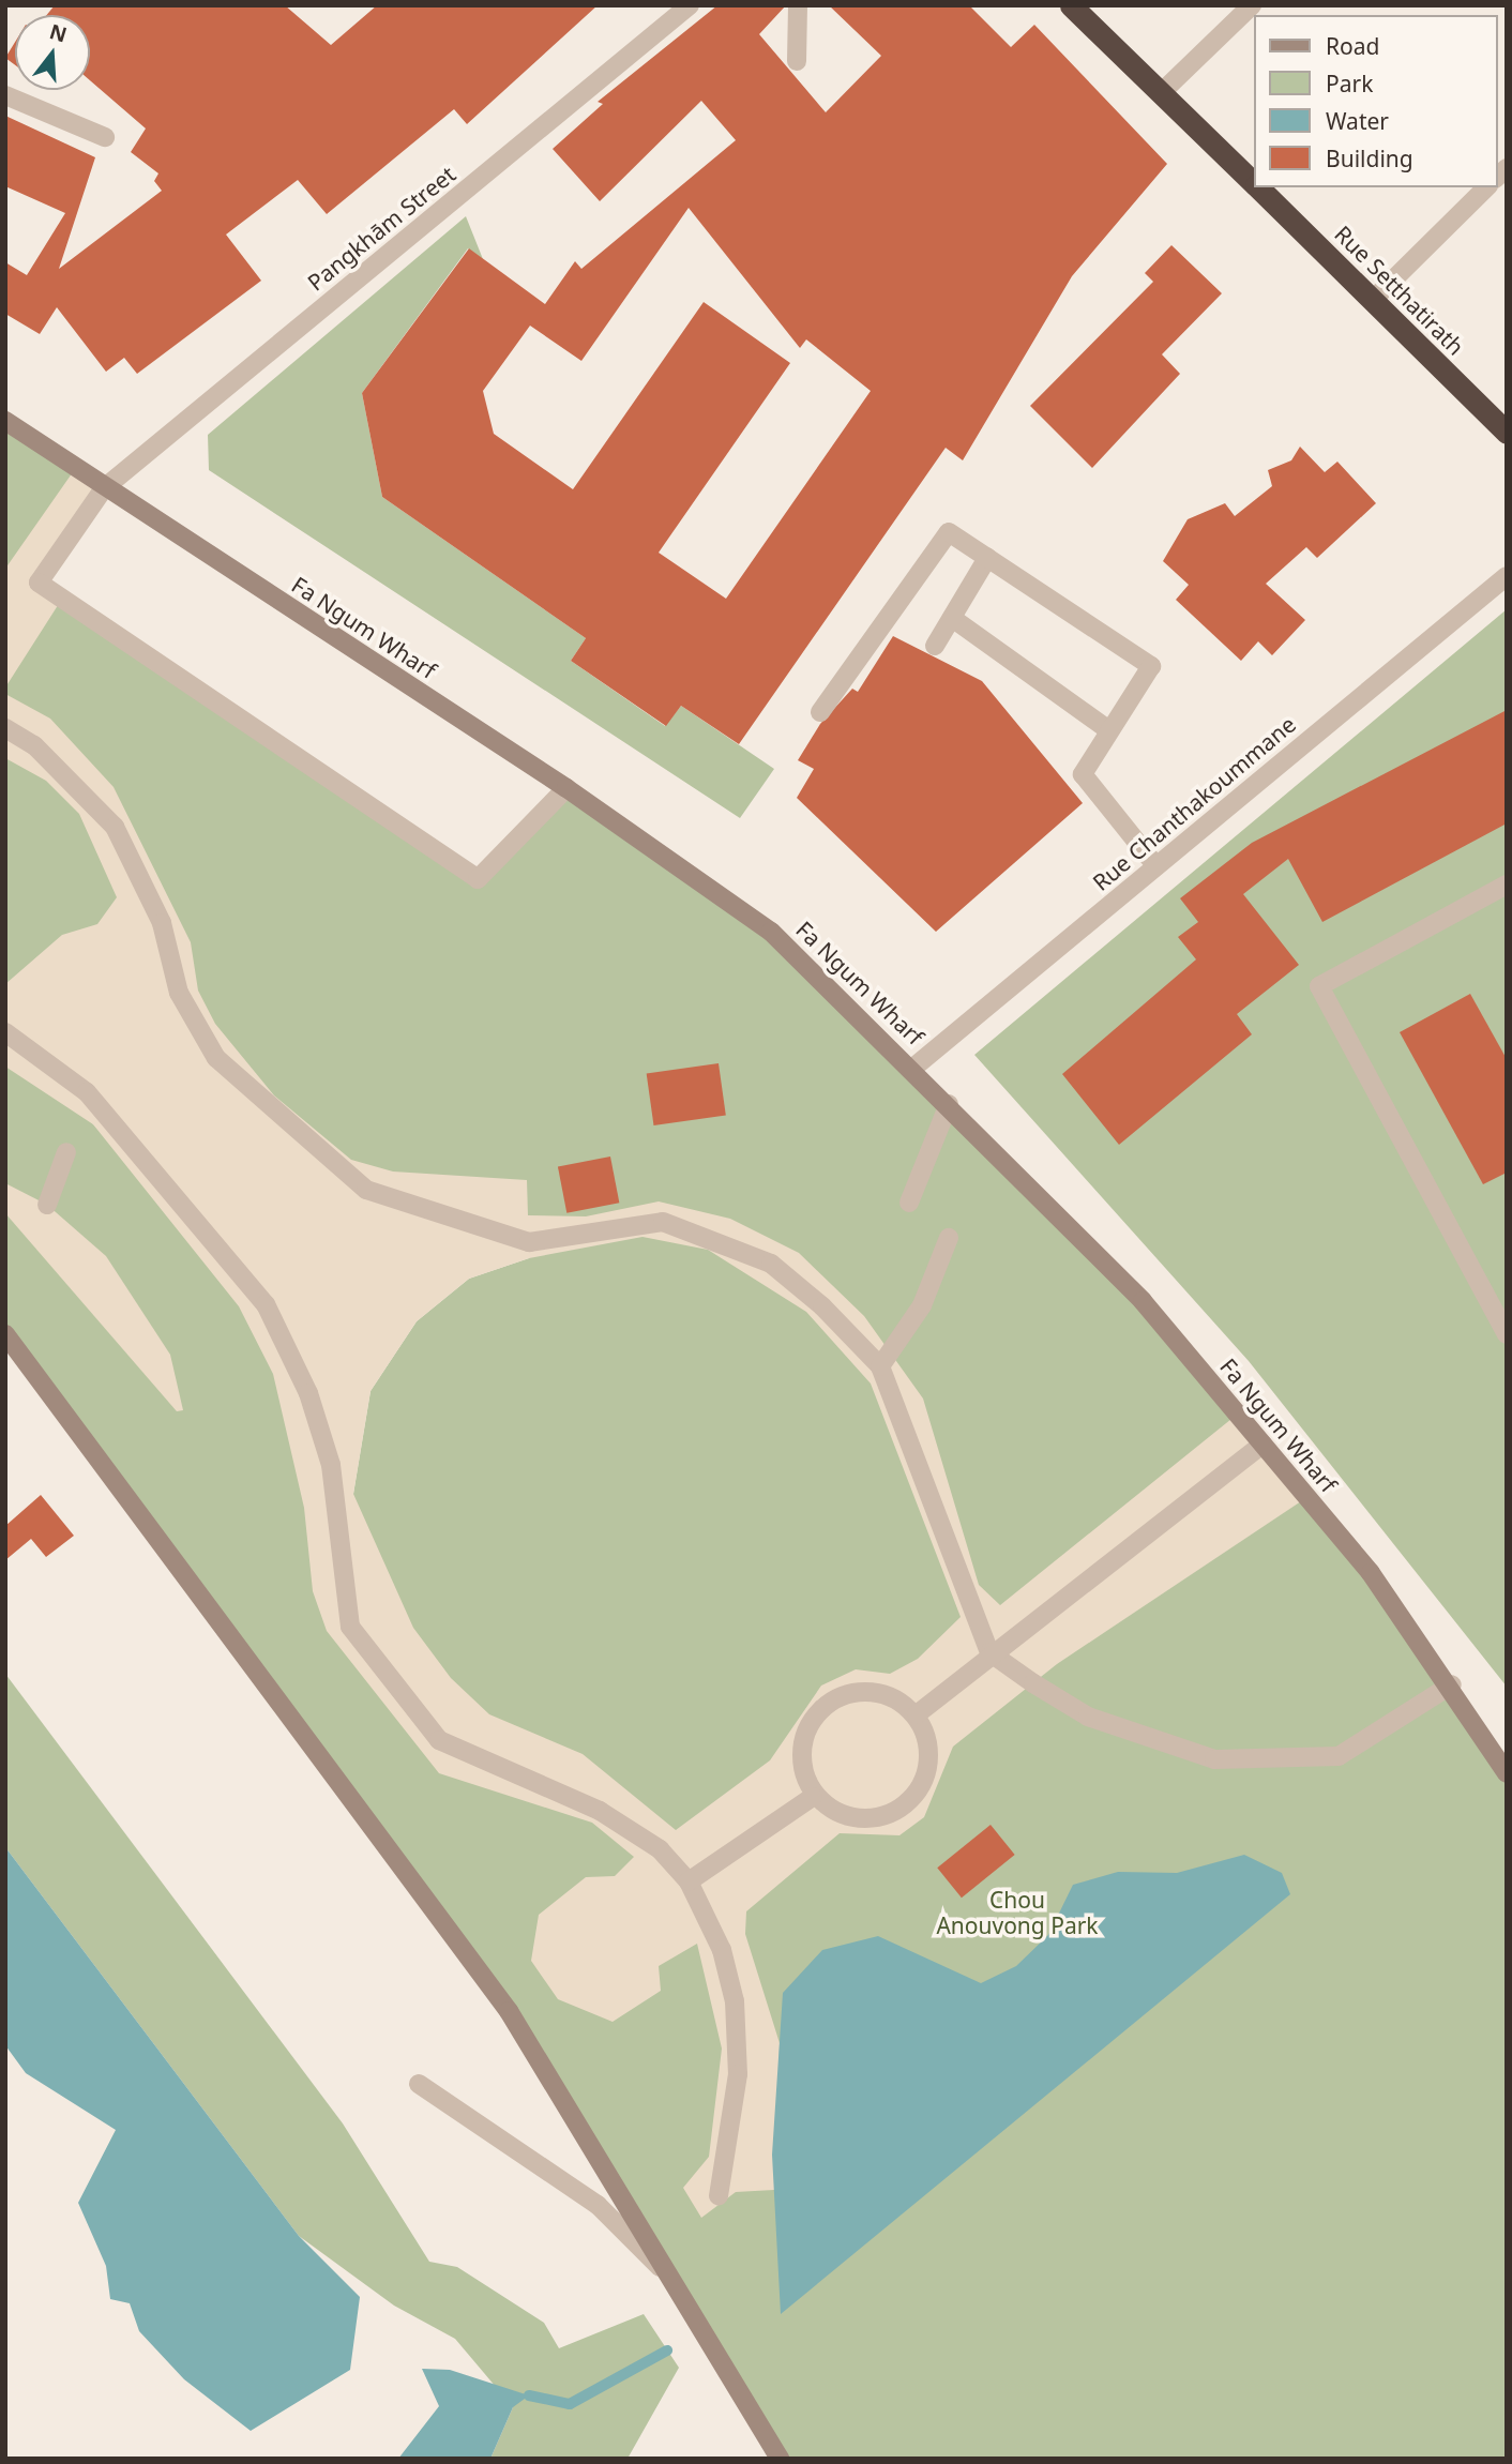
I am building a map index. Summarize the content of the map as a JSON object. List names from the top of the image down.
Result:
{
  "streets": {
    "highway": ["Rue Setthatirath"],
    "street": ["Pangkhām Street", "Fa Ngum Wharf", "Rue Chanthakoummane"]
  },
  "crossings": [
    ["Pangkhām Street", "Fa Ngum Wharf"],
    ["Fa Ngum Wharf", "Rue Chanthakoummane"]
  ],
  "parks": ["Chou Anouvong Park"],
  "legend": [
    "Road",
    "Park",
    "Water",
    "Building"
  ],
  "north": "top"
}
